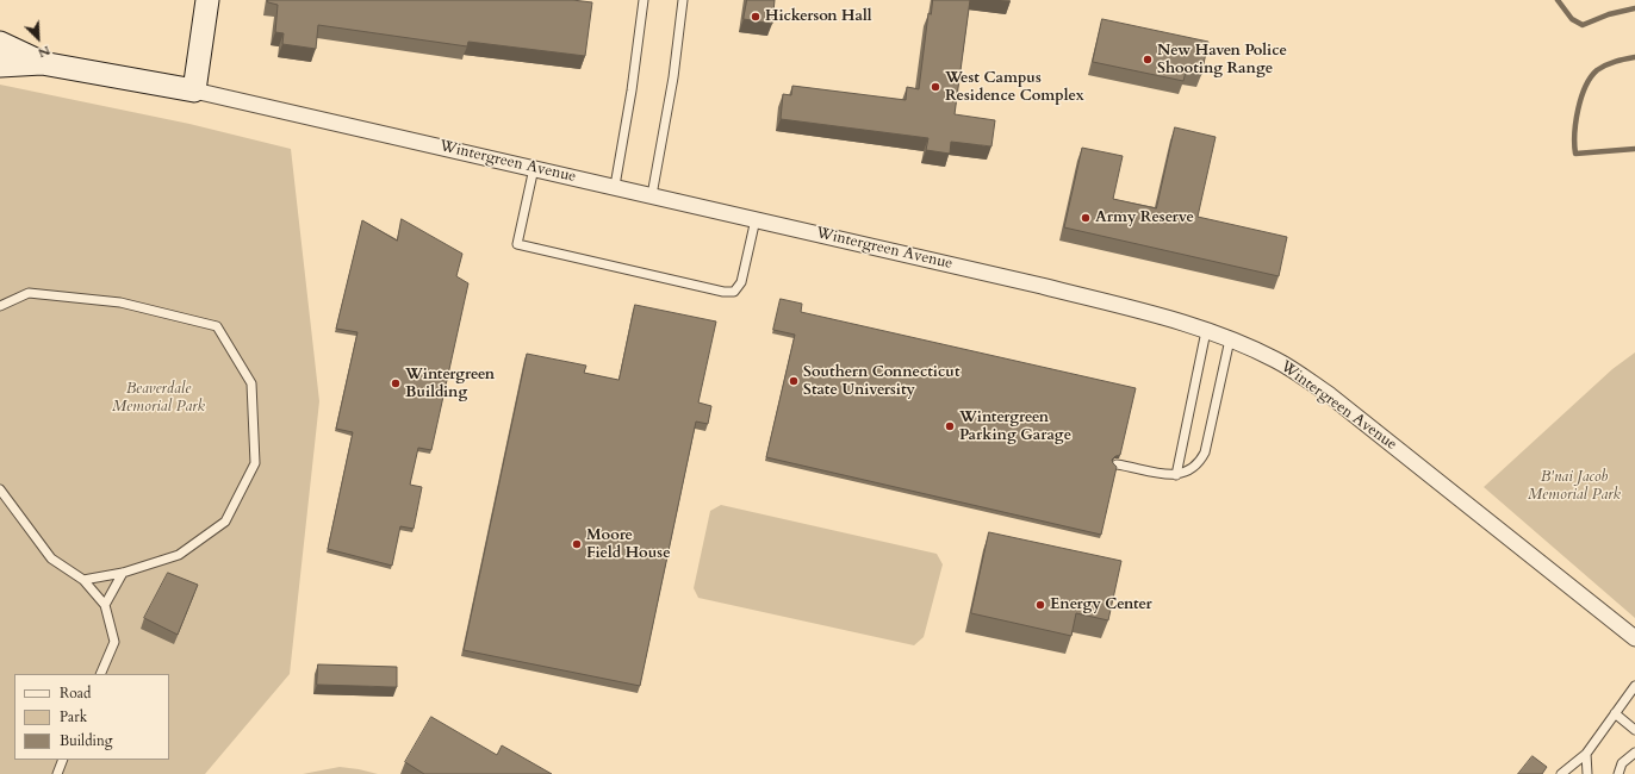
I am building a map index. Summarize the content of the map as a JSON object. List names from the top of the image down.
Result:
{
  "streets": {
    "street": ["Wintergreen Avenue"]
  },
  "parks": ["Beaverdale Memorial Park", "B'nai Jacob Memorial Park"],
  "places": [
    "Hickerson Hall",
    "New Haven Police Shooting Range",
    "West Campus Residence Complex",
    "Army Reserve",
    "Southern Connecticut State University",
    "Wintergreen Building",
    "Wintergreen Parking Garage",
    "Moore Field House",
    "Energy Center"
  ],
  "legend": ["Road", "Park", "Building"],
  "north": "bottom right"
}
